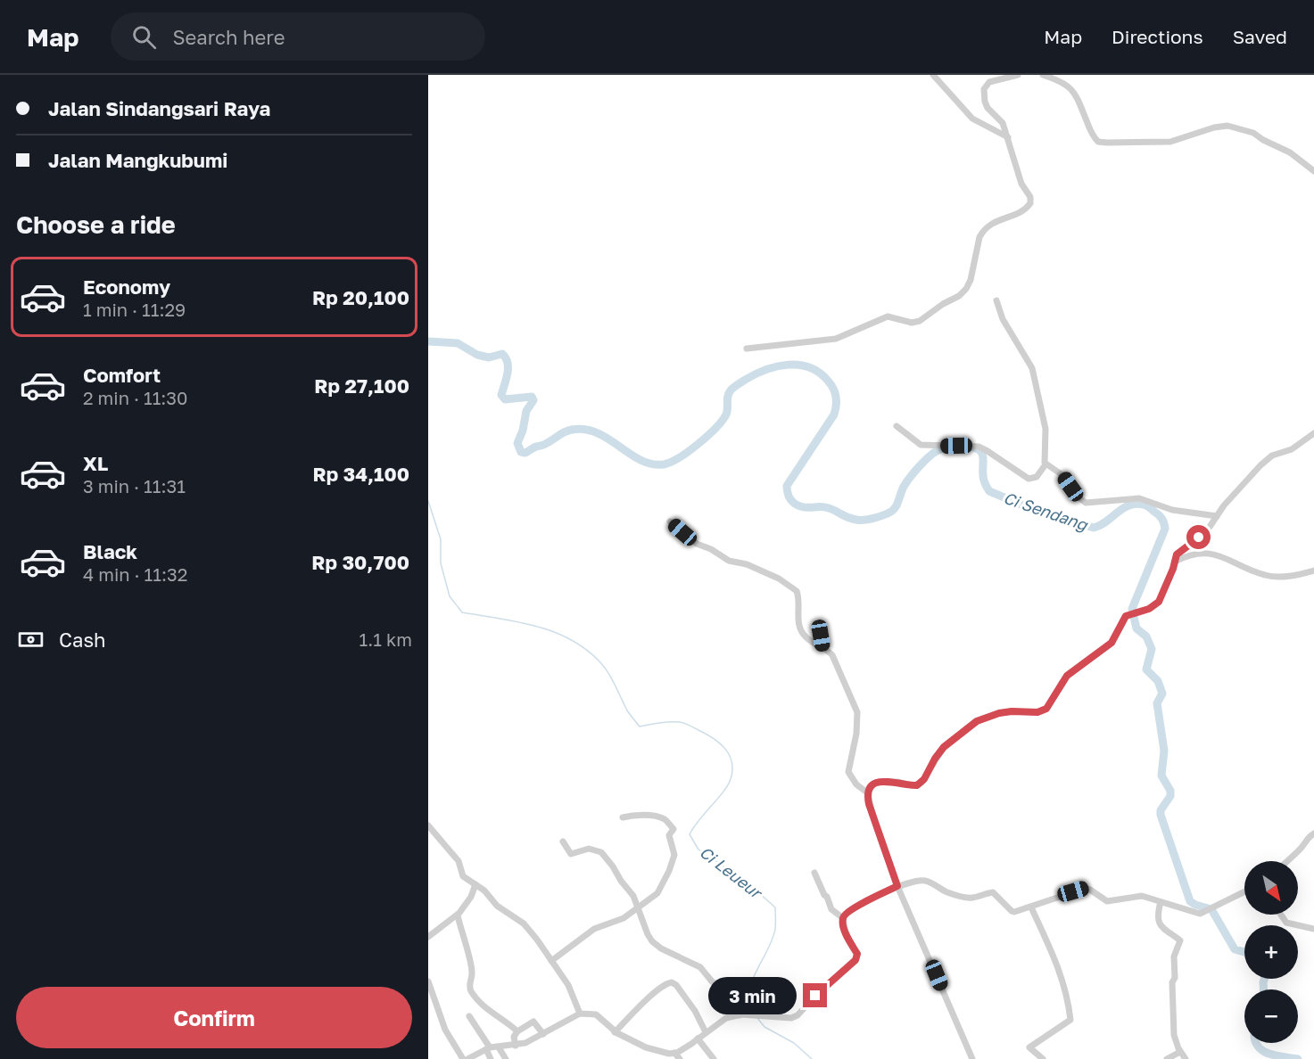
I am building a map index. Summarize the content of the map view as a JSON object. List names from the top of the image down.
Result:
{
  "water": ["Ci Sendang", "Ci Leueur"],
  "north": "bottom right",
  "page": {
    "header": "Map",
    "search": "Search here",
    "nav": ["Map", "Directions", "Saved"],
    "banner": ["Jalan Sindangsari Raya", "Jalan Mangkubumi"],
    "heading": "Choose a ride",
    "list": [
      {
        "name": "Economy",
        "note": "1 min · 11:29",
        "value": "Rp 20,100"
      },
      {
        "name": "Comfort",
        "note": "2 min · 11:30",
        "value": "Rp 27,100"
      },
      {
        "name": "XL",
        "note": "3 min · 11:31",
        "value": "Rp 34,100"
      },
      {
        "name": "Black",
        "note": "4 min · 11:32",
        "value": "Rp 30,700"
      }
    ],
    "pay": ["Cash", "1.1 km"],
    "map_buttons": ["+", "−"],
    "buttons": "Confirm",
    "bubble": "3 min"
  }
}
